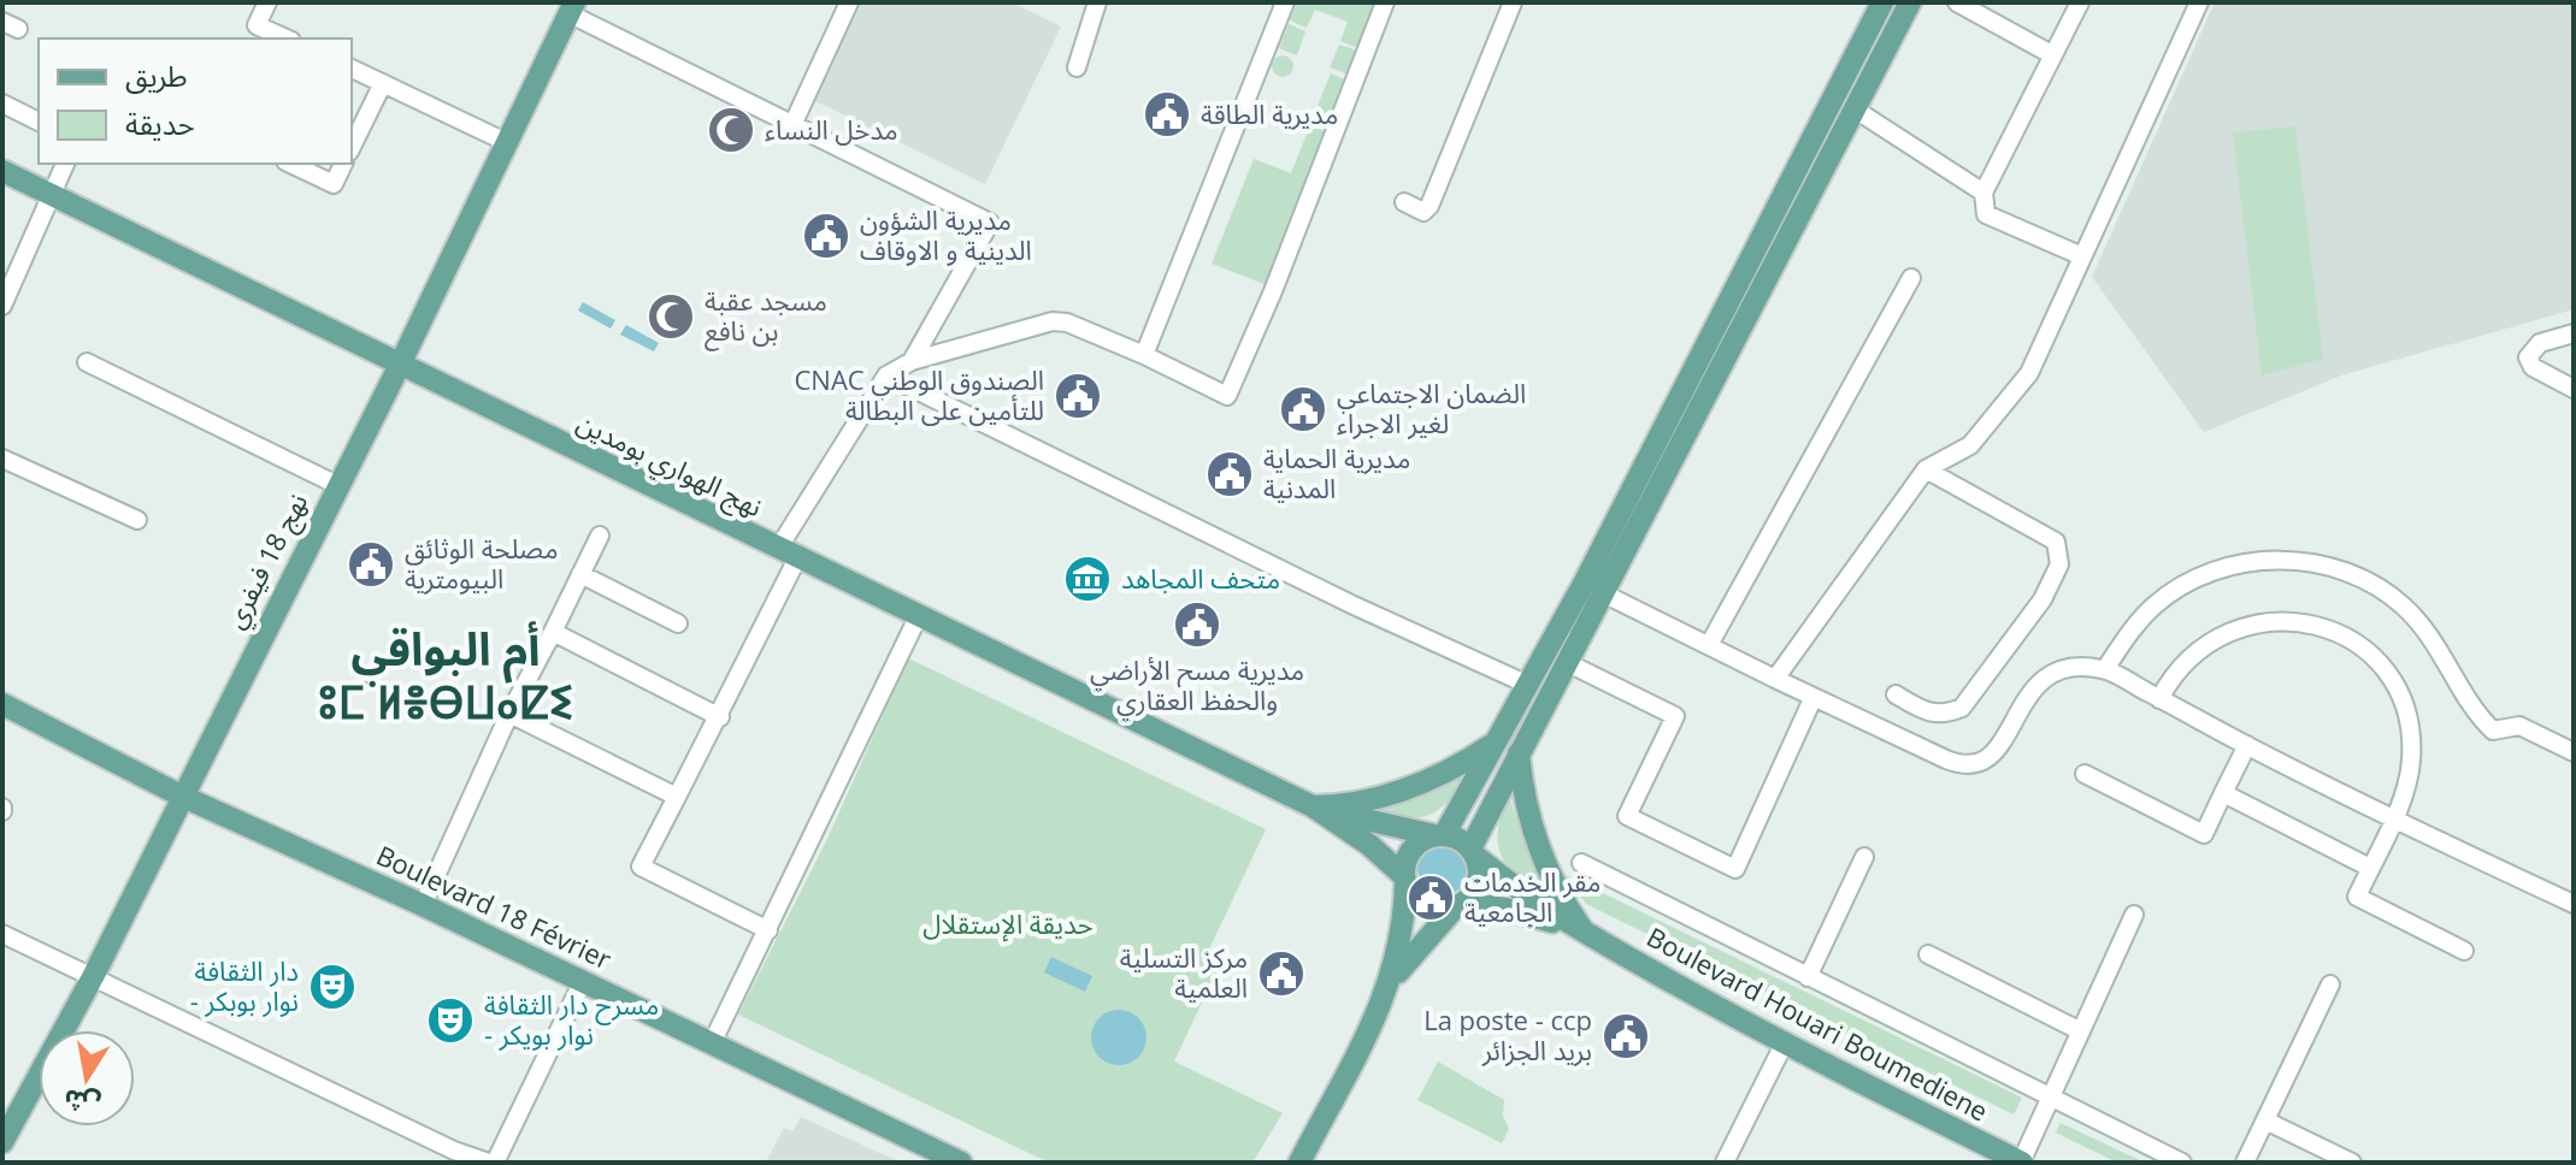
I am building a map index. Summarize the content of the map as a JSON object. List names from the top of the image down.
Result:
{
  "streets": {
    "main road": [
      "نهج الهواري بومدين",
      "نهج 18 فيفري",
      "Boulevard 18 Février",
      "Boulevard Houari Boumediene"
    ]
  },
  "crossings": [
    ["نهج الهواري بومدين", "نهج 18 فيفري"],
    ["نهج الهواري بومدين", "Boulevard Houari Boumediene"],
    ["نهج 18 فيفري", "Boulevard 18 Février"]
  ],
  "districts": ["أم البواقي ⵓⵎ ⵍⴻⴱⵡⴰⵇⵉ"],
  "parks": ["حديقة الإستقلال"],
  "places": {
    "public building": [
      "مديرية الطاقة",
      "مديرية الشؤون الدينية و الاوقاف",
      "CNAC الصندوق الوطني للتأمين على البطالة",
      "الضمان الاجتماعي لغير الاجراء",
      "مديرية الحماية المدنية",
      "مصلحة الوثائق البيومترية",
      "مديرية مسح الأراضي والحفظ العقاري",
      "مقر الخدمات الجامعية",
      "مركز التسلية العلمية",
      "La poste - ccp بريد الجزائر"
    ],
    "mosque": ["مدخل النساء", "مسجد عقبة بن نافع"],
    "museum": ["متحف المجاهد"],
    "theatre": ["دار الثقافة - نوار بوبكر", "مسرح دار الثقافة - نوار بويكر"]
  },
  "legend": ["طريق", "حديقة"],
  "north": "bottom"
}
